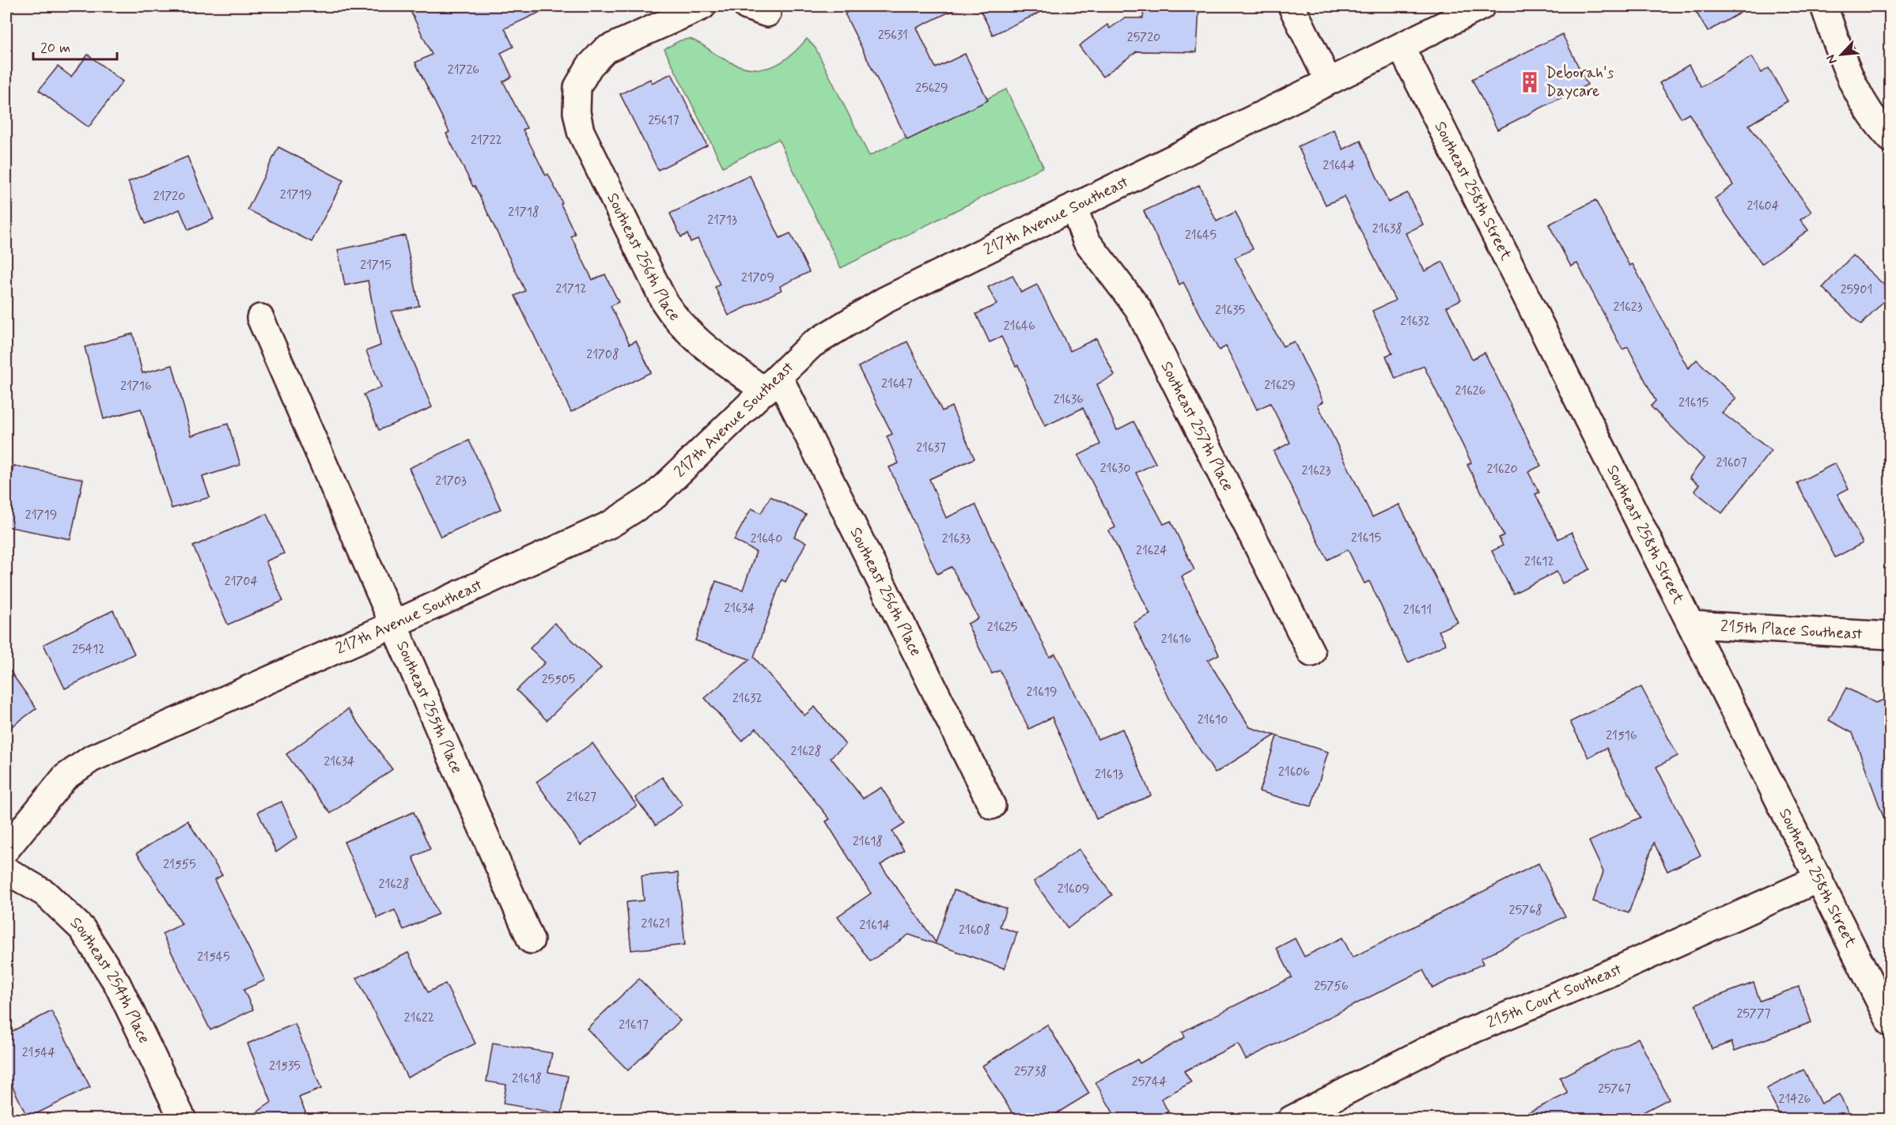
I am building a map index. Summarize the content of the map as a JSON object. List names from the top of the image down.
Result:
{
  "streets": {
    "street": [
      "Southeast 258th Street",
      "217th Avenue Southeast",
      "Southeast 256th Place",
      "Southeast 257th Place",
      "215th Place Southeast",
      "Southeast 255th Place",
      "Southeast 254th Place",
      "215th Court Southeast"
    ]
  },
  "crossings": [
    ["Southeast 258th Street", "217th Avenue Southeast"],
    ["Southeast 258th Street", "215th Place Southeast"],
    ["Southeast 258th Street", "215th Court Southeast"],
    ["217th Avenue Southeast", "Southeast 256th Place"],
    ["217th Avenue Southeast", "Southeast 257th Place"],
    ["217th Avenue Southeast", "Southeast 255th Place"]
  ],
  "places": {
    "building": ["Deborah's Daycare"]
  },
  "house_numbers": [
    "25631",
    "25720",
    "21726",
    "25629",
    "25617",
    "21722",
    "21644",
    "21719",
    "21720",
    "21604",
    "21718",
    "21713",
    "21638",
    "21645",
    "21715",
    "21709",
    "21712",
    "25901",
    "21623",
    "21635",
    "21632",
    "21646",
    "21708",
    "21647",
    "21629",
    "21716",
    "21626",
    "21636",
    "21615",
    "21637",
    "21607",
    "21630",
    "21620",
    "21623",
    "21703",
    "21719",
    "21615",
    "21640",
    "21633",
    "21624",
    "21612",
    "21704",
    "21634",
    "21611",
    "21625",
    "21616",
    "25412",
    "25505",
    "21619",
    "21632",
    "21610",
    "21516",
    "21628",
    "21634",
    "21606",
    "21613",
    "21627",
    "21618",
    "21555",
    "21628",
    "21609",
    "25768",
    "21621",
    "21614",
    "21608",
    "21545",
    "25756",
    "25777",
    "21622",
    "21617",
    "21544",
    "21535",
    "25738",
    "21618",
    "25744",
    "25767",
    "21426"
  ],
  "scale_bar": "20 m",
  "north": "bottom left"
}
